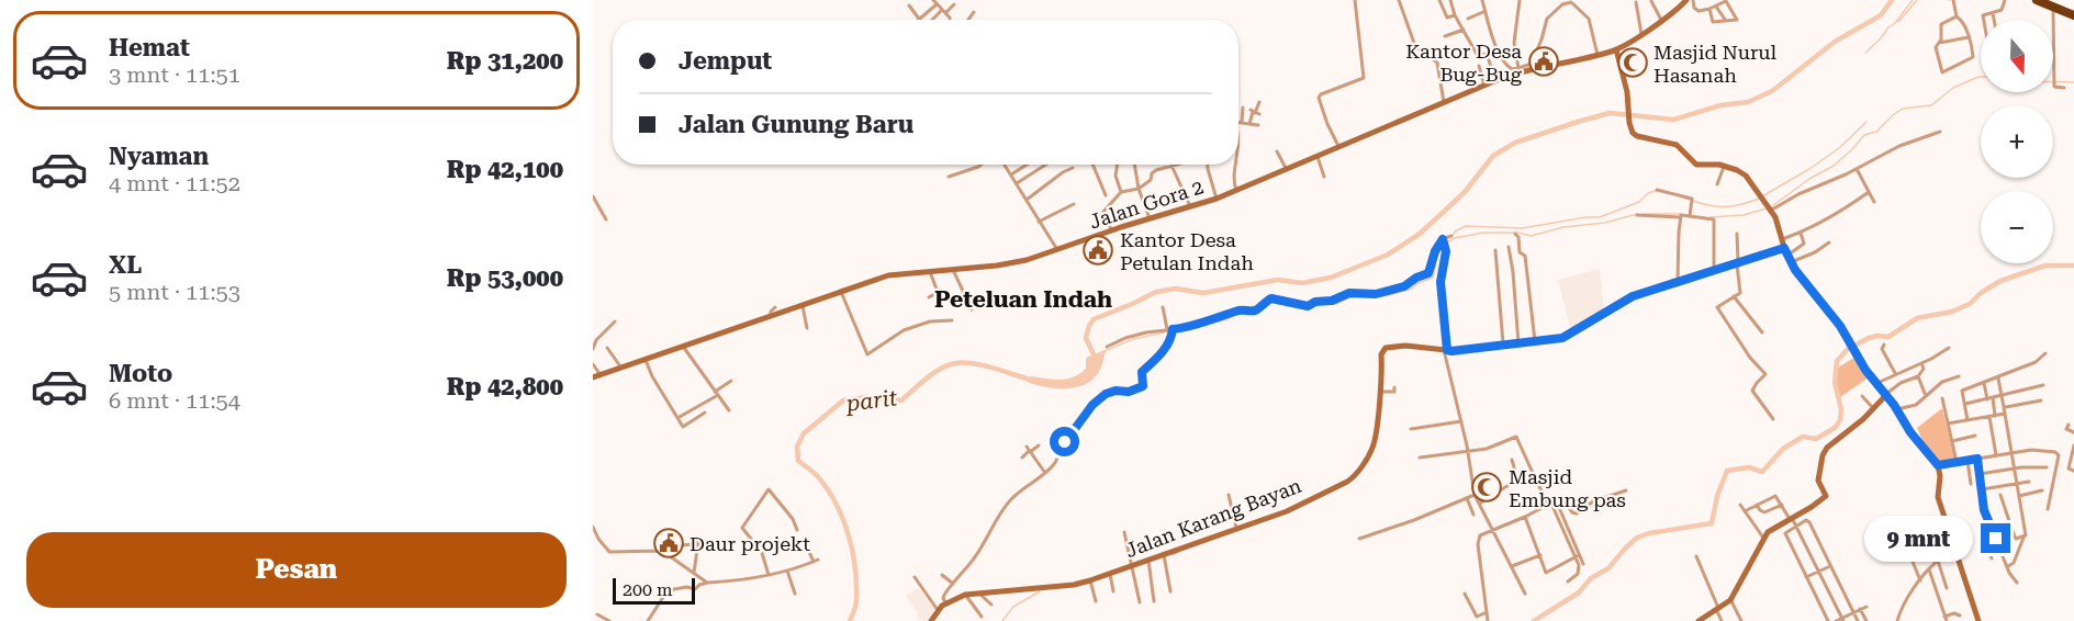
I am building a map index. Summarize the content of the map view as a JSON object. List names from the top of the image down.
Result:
{
  "streets": {
    "street": ["Jalan Gora 2", "Jalan Karang Bayan"]
  },
  "districts": ["Peteluan Indah"],
  "water": ["parit"],
  "places": {
    "public building": ["Kantor Desa Bug-Bug", "Kantor Desa Petulan Indah", "Daur projekt"],
    "mosque": ["Masjid Nurul Hasanah", "Masjid Embung pas"]
  },
  "scale_bar": "200 m",
  "north": "bottom",
  "page": {
    "list": [
      {
        "name": "Hemat",
        "note": "3 mnt · 11:51",
        "value": "Rp 31,200"
      },
      {
        "name": "Nyaman",
        "note": "4 mnt · 11:52",
        "value": "Rp 42,100"
      },
      {
        "name": "XL",
        "note": "5 mnt · 11:53",
        "value": "Rp 53,000"
      },
      {
        "name": "Moto",
        "note": "6 mnt · 11:54",
        "value": "Rp 42,800"
      }
    ],
    "map_buttons": ["+", "−"],
    "banner": ["Jemput", "Jalan Gunung Baru"],
    "bubble": "9 mnt",
    "buttons": "Pesan",
    "scale": "200 m"
  }
}
